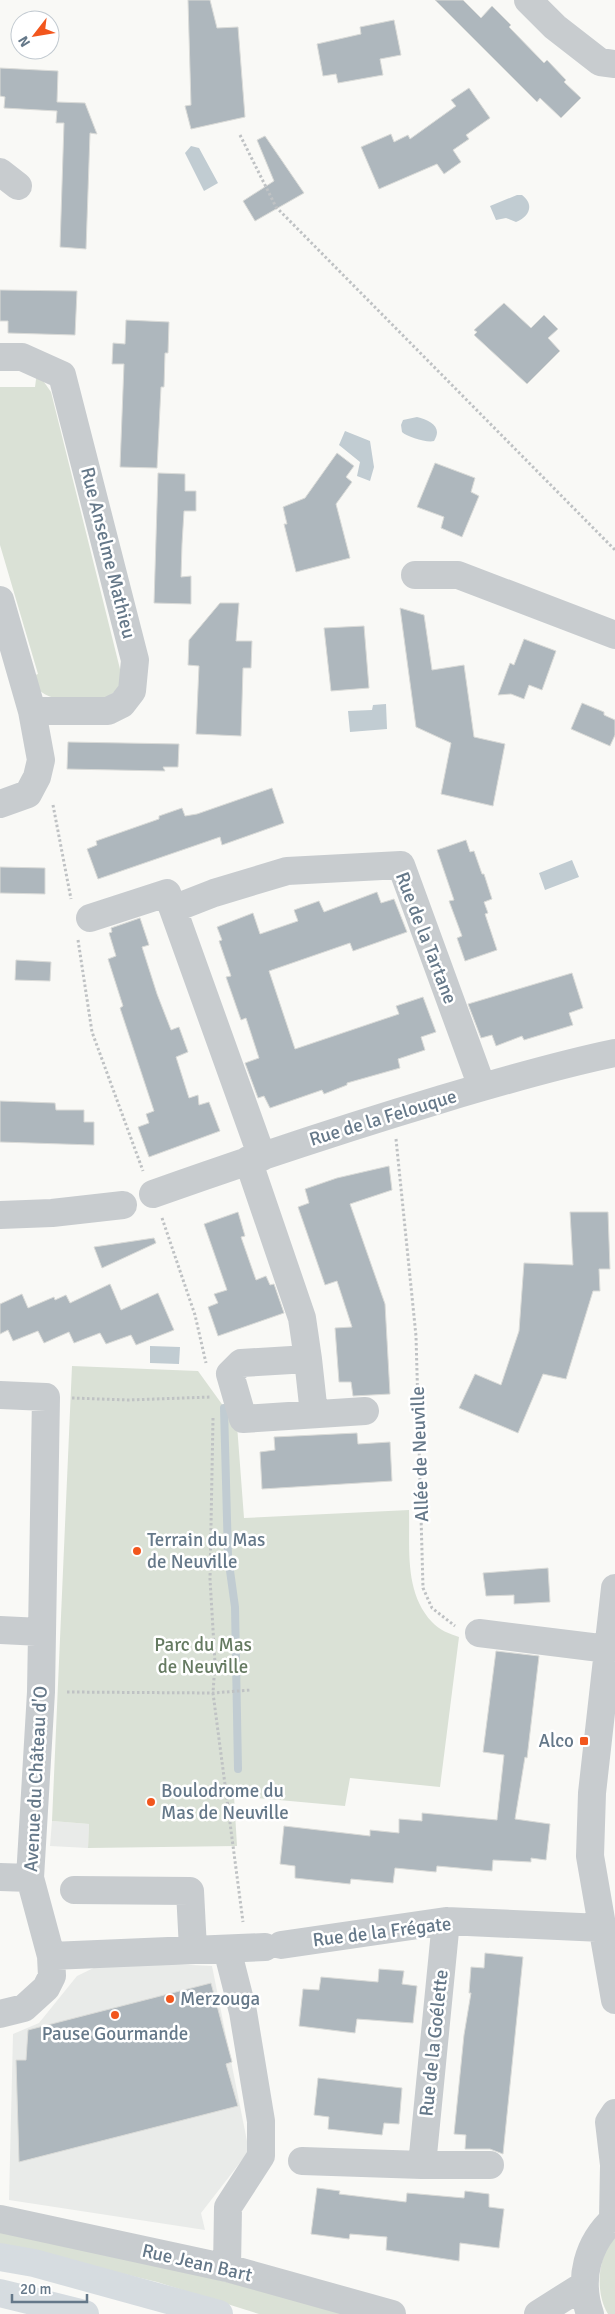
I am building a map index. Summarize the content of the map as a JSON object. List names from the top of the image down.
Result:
{
  "streets": {
    "street": [
      "Rue Anselme Mathieu",
      "Rue de la Tartane",
      "Rue de la Felouque",
      "Avenue du Château d'O",
      "Rue de la Frégate",
      "Rue de la Goélette",
      "Rue Jean Bart"
    ],
    "path": ["Allée de Neuville"]
  },
  "crossings": [
    ["Rue de la Tartane", "Rue de la Felouque"],
    ["Rue de la Felouque", "Allée de Neuville"],
    ["Avenue du Château d'O", "Rue de la Frégate"],
    ["Rue de la Frégate", "Rue de la Goélette"]
  ],
  "parks": ["Parc du Mas de Neuville"],
  "places": {
    "other": [
      "Terrain du Mas de Neuville",
      "Boulodrome du Mas de Neuville",
      "Merzouga",
      "Pause Gourmande"
    ],
    "transit": ["Alco"]
  },
  "scale_bar": "20 m",
  "north": "bottom left"
}
